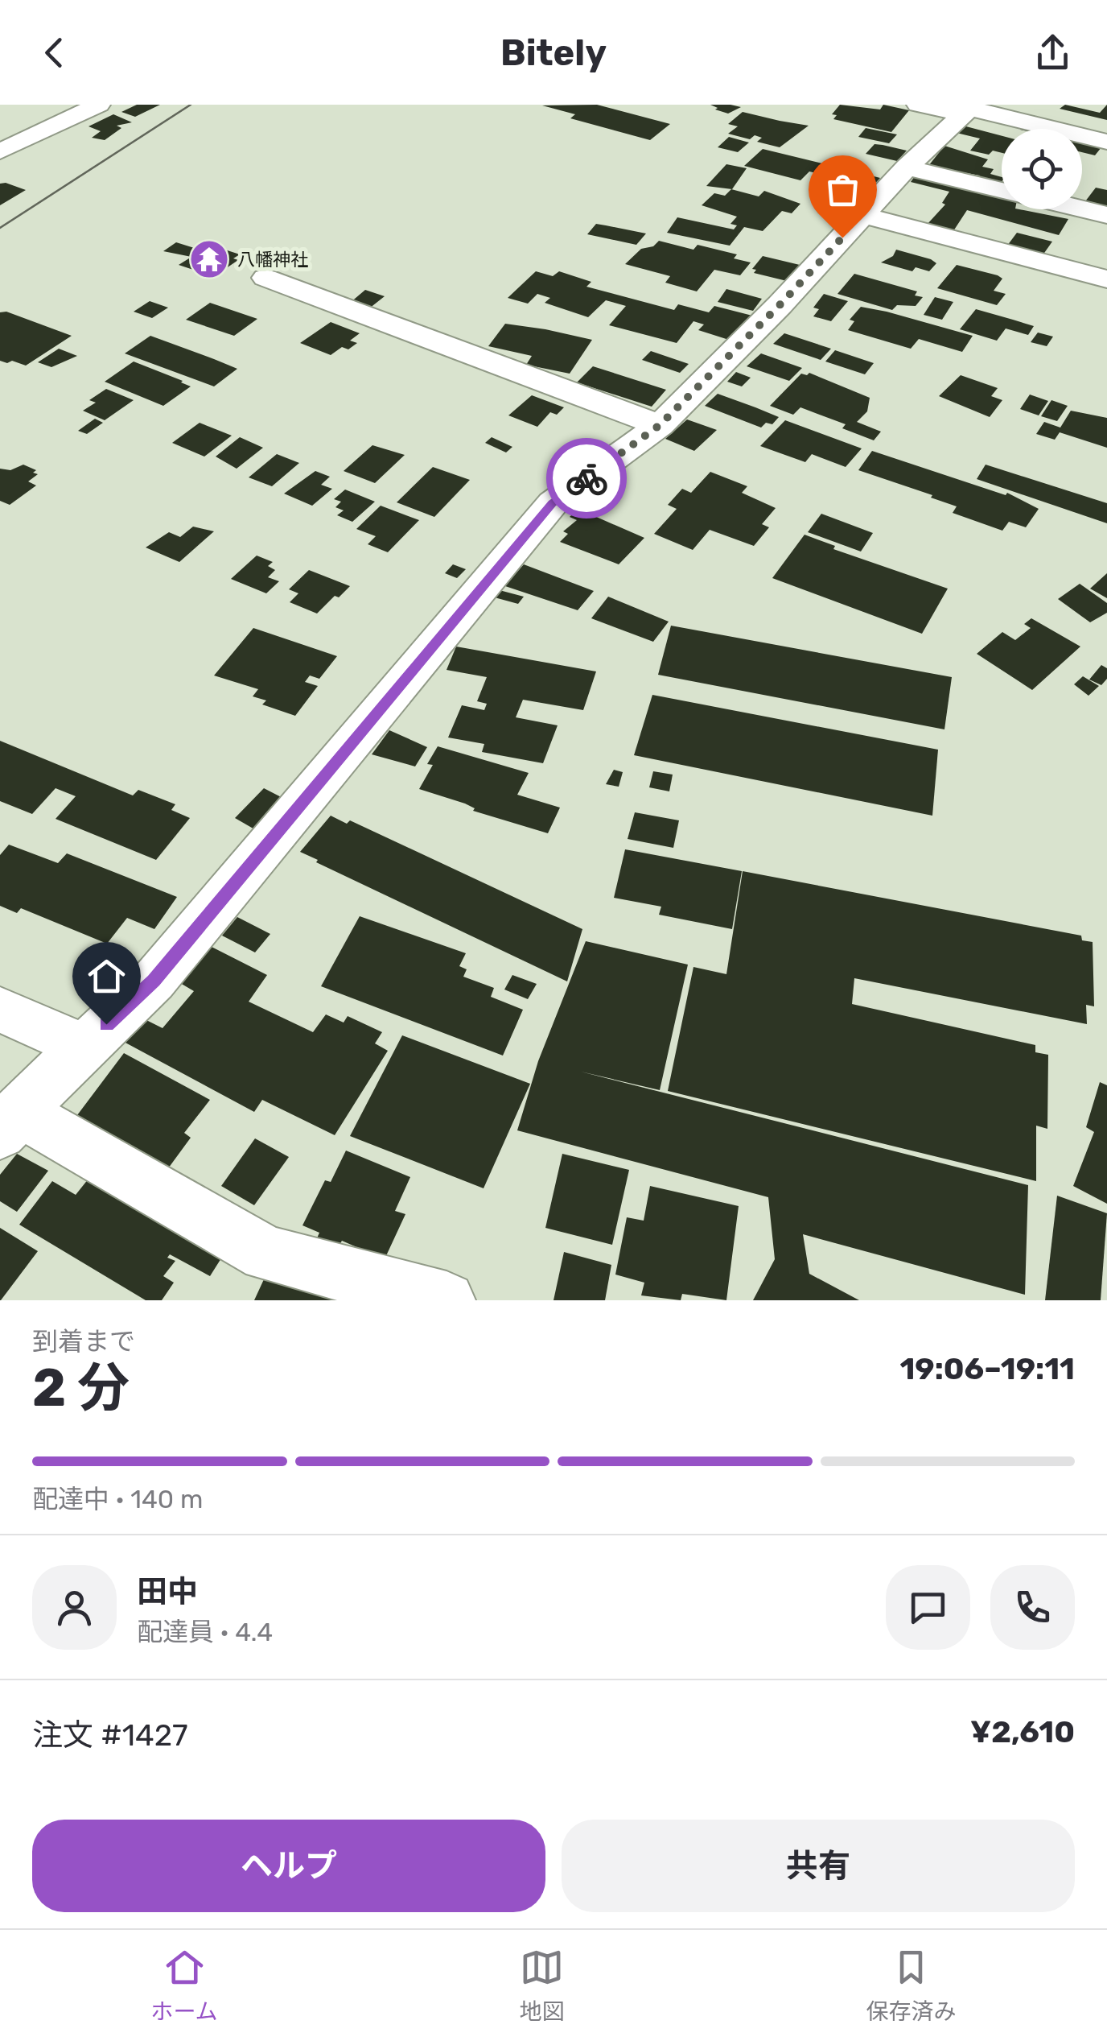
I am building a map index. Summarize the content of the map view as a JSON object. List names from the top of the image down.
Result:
{
  "places": {
    "temple": ["八幡神社"]
  },
  "page": {
    "header": "Bitely",
    "heading": ["2 分", "到着まで", "19:06–19:11"],
    "panel": [
      "田中",
      "配達員 · 4.4",
      "注文 #1427",
      "¥2,610"
    ],
    "bar": "配達中 · 140 m",
    "buttons": ["ヘルプ", "共有"],
    "tabs": ["ホーム", "地図", "保存済み"]
  }
}
